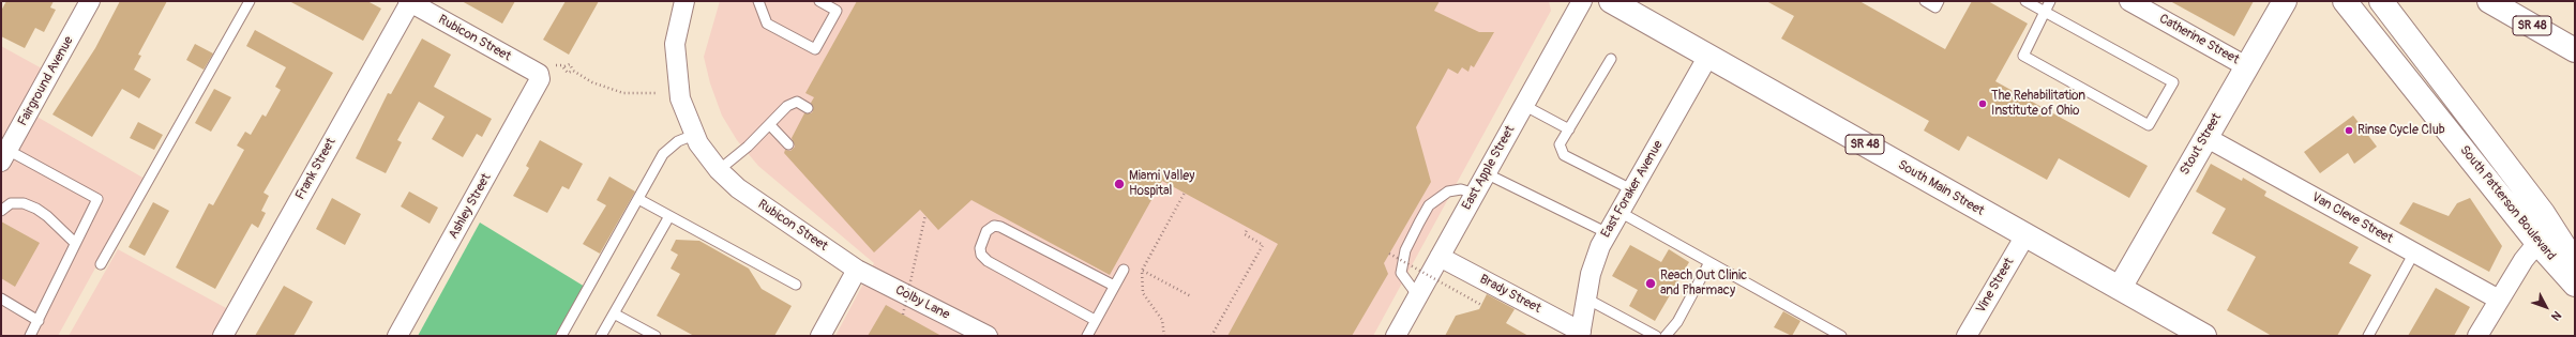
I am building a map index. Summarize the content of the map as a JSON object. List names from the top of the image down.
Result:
{
  "streets": {
    "main road": [
      "SR 48",
      "Stout Street",
      "South Main Street",
      "South Patterson Boulevard"
    ],
    "street": [
      "Rubicon Street",
      "Catherine Street",
      "Fairground Avenue",
      "East Apple Street",
      "Frank Street",
      "East Foraker Avenue",
      "Ashley Street",
      "Van Cleve Street",
      "Vine Street",
      "Brady Street",
      "Colby Lane"
    ]
  },
  "crossings": [
    ["Rubicon Street", "Frank Street"],
    ["Rubicon Street", "Ashley Street"],
    ["Rubicon Street", "Colby Lane"],
    ["Catherine Street", "Stout Street"],
    ["Stout Street", "South Main Street"],
    ["Stout Street", "Van Cleve Street"],
    ["East Apple Street", "Brady Street"],
    ["South Main Street", "East Foraker Avenue"],
    ["South Main Street", "Vine Street"],
    ["East Foraker Avenue", "Brady Street"]
  ],
  "places": [
    "The Rehabilitation Institute of Ohio",
    "Rinse Cycle Club",
    "Miami Valley Hospital",
    "Reach Out Clinic and Pharmacy"
  ],
  "north": "bottom right"
}
